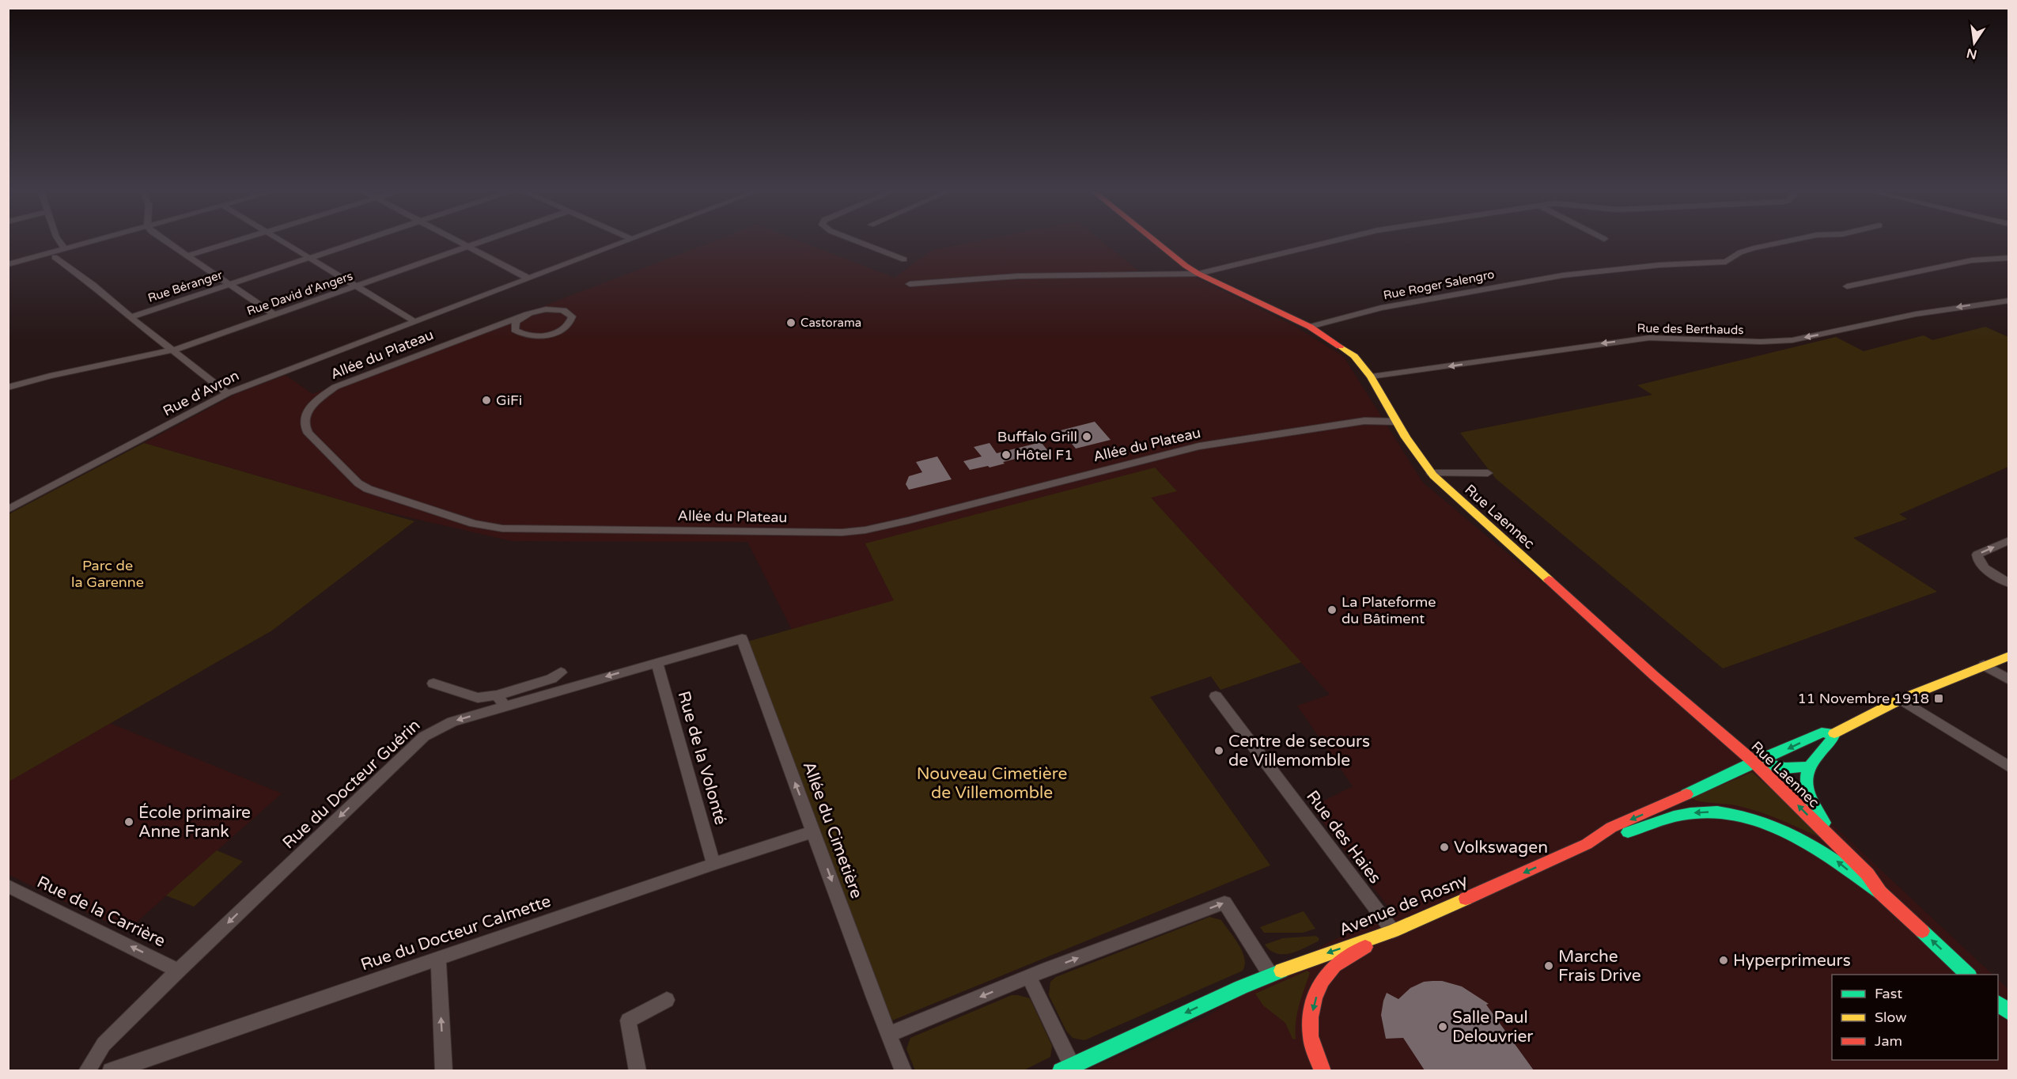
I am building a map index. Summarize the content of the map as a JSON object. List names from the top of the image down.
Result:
{
  "streets": {
    "main road": ["Rue Laennec", "Avenue de Rosny"],
    "street": [
      "Rue Roger Salengro",
      "Rue Béranger",
      "Rue David d'Angers",
      "Rue des Berthauds",
      "Allée du Plateau",
      "Rue d'Avron",
      "Rue de la Volonté",
      "Rue du Docteur Guérin",
      "Allée du Cimetière",
      "Rue des Haies",
      "Rue de la Carrière",
      "Rue du Docteur Calmette"
    ]
  },
  "crossings": [
    ["Rue Roger Salengro", "Rue Laennec"],
    ["Rue des Berthauds", "Rue Laennec"],
    ["Allée du Plateau", "Rue Laennec"],
    ["Rue Laennec", "Avenue de Rosny"],
    ["Rue de la Volonté", "Rue du Docteur Guérin"],
    ["Rue de la Volonté", "Rue du Docteur Calmette"],
    ["Rue du Docteur Guérin", "Allée du Cimetière"],
    ["Rue du Docteur Guérin", "Rue de la Carrière"],
    ["Allée du Cimetière", "Rue du Docteur Calmette"],
    ["Rue des Haies", "Avenue de Rosny"]
  ],
  "one_way": [
    "Rue des Berthauds",
    "Rue Laennec",
    "Rue du Docteur Guérin",
    "Avenue de Rosny",
    "Rue de la Carrière"
  ],
  "parks": ["Parc de la Garenne", "Nouveau Cimetière de Villemomble"],
  "places": {
    "other": [
      "Castorama",
      "GiFi",
      "Buffalo Grill",
      "Hôtel F1",
      "La Plateforme du Bâtiment",
      "Centre de secours de Villemomble",
      "École primaire Anne Frank",
      "Volkswagen",
      "Hyperprimeurs",
      "Marche Frais Drive",
      "Salle Paul Delouvrier"
    ],
    "transit": ["11 Novembre 1918"]
  },
  "legend": ["Fast", "Slow", "Jam"],
  "north": "bottom"
}
